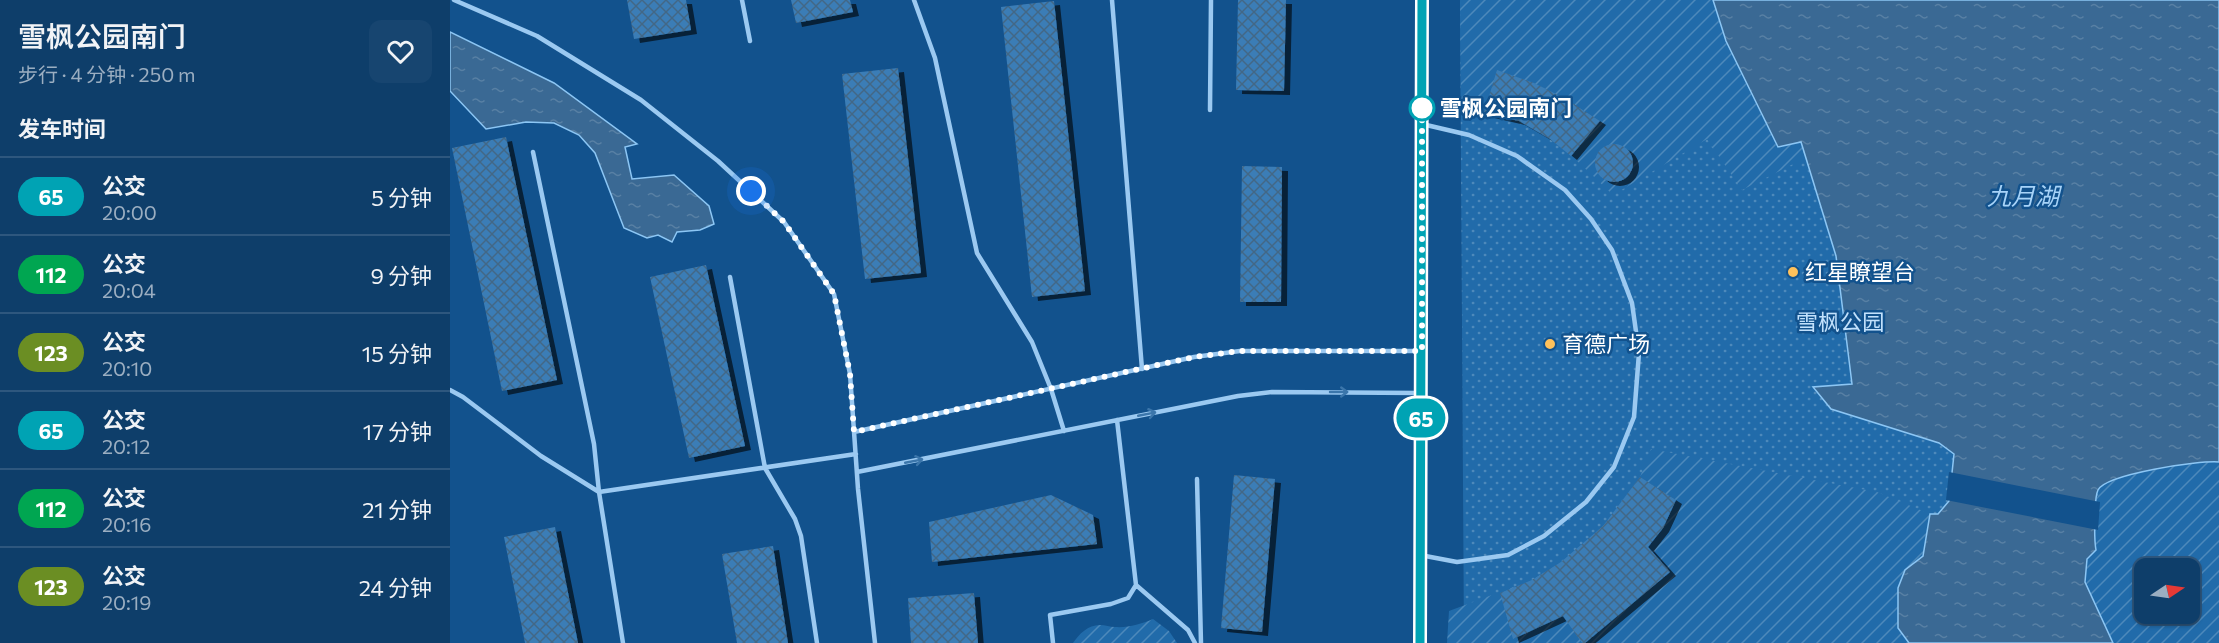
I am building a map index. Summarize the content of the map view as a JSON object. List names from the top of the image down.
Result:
{
  "water": ["九月湖"],
  "parks": ["雪枫公园"],
  "places": ["雪枫公园南门", "红星瞭望台", "育德广场"],
  "lines": ["bus line 65"],
  "north": "right",
  "page": {
    "heading": [
      ["雪枫公园南门", "步行 · 4 分钟 · 250 m"],
      "发车时间"
    ],
    "on_map": "65",
    "list": [
      {
        "mark": "65",
        "name": "公交",
        "note": "20:00",
        "value": "5 分钟"
      },
      {
        "mark": "112",
        "name": "公交",
        "note": "20:04",
        "value": "9 分钟"
      },
      {
        "mark": "123",
        "name": "公交",
        "note": "20:10",
        "value": "15 分钟"
      },
      {
        "mark": "65",
        "name": "公交",
        "note": "20:12",
        "value": "17 分钟"
      },
      {
        "mark": "112",
        "name": "公交",
        "note": "20:16",
        "value": "21 分钟"
      },
      {
        "mark": "123",
        "name": "公交",
        "note": "20:19",
        "value": "24 分钟"
      }
    ]
  }
}
